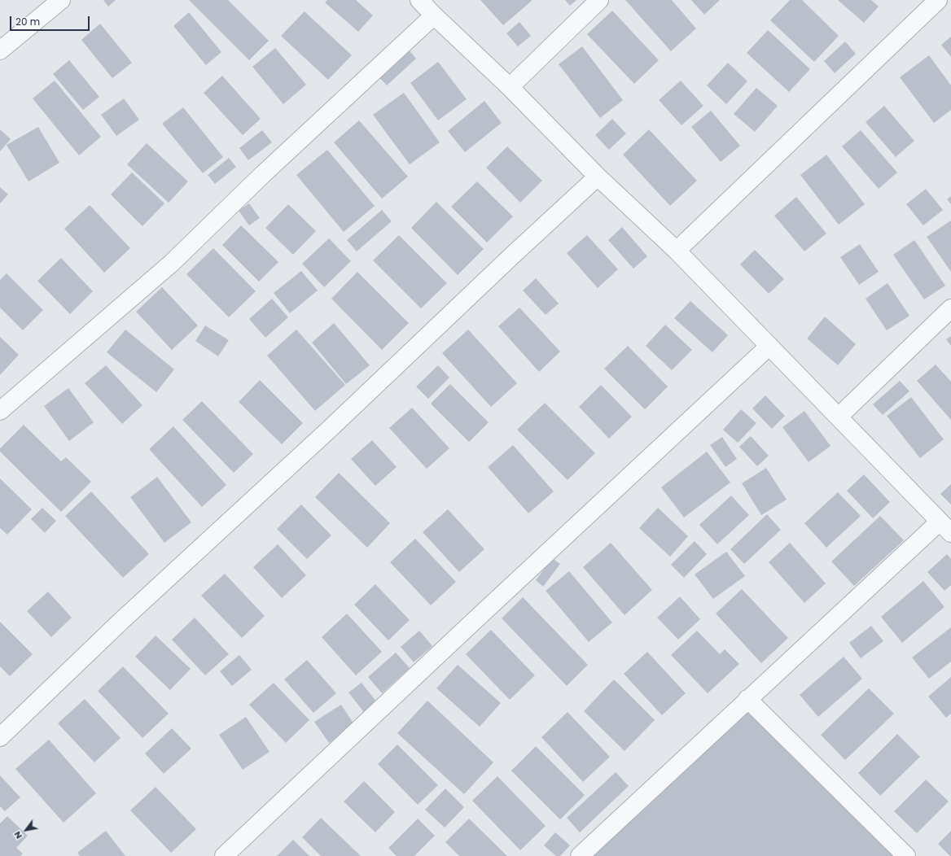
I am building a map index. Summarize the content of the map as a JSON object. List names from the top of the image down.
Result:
{
  "scale_bar": "20 m",
  "north": "bottom left"
}
